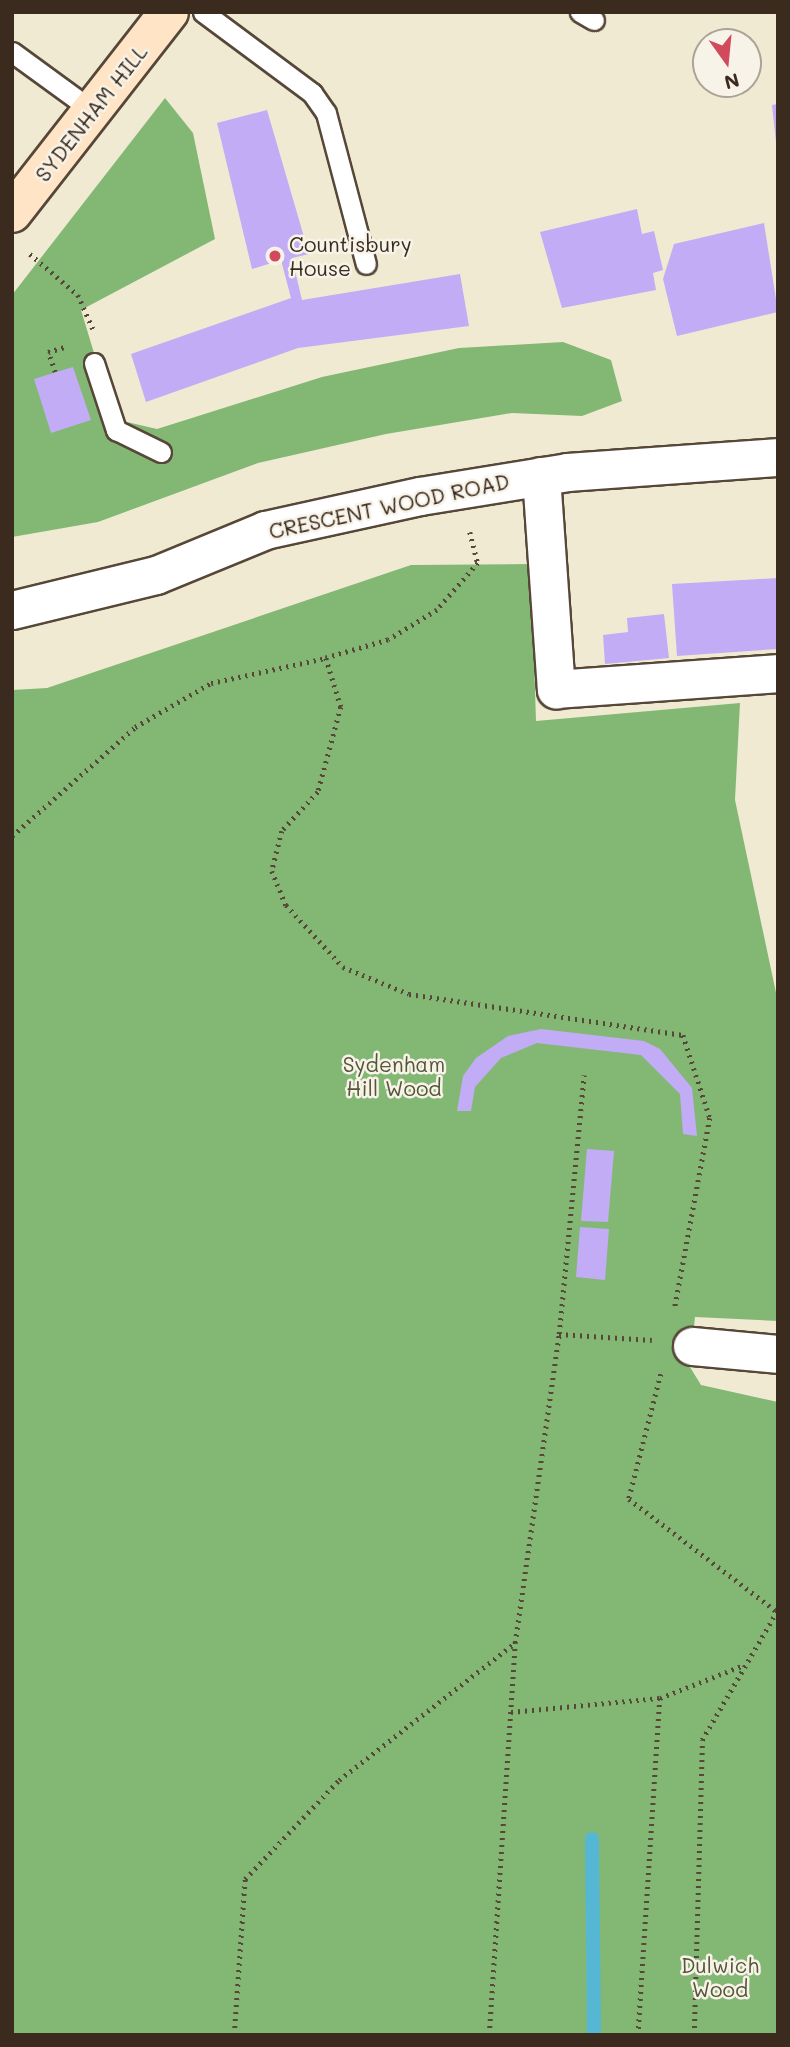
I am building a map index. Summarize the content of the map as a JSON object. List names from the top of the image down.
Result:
{
  "streets": {
    "street": ["SYDENHAM HILL", "CRESCENT WOOD ROAD"]
  },
  "parks": ["Sydenham Hill Wood", "Dulwich Wood"],
  "places": ["Countisbury House"],
  "north": "bottom"
}
